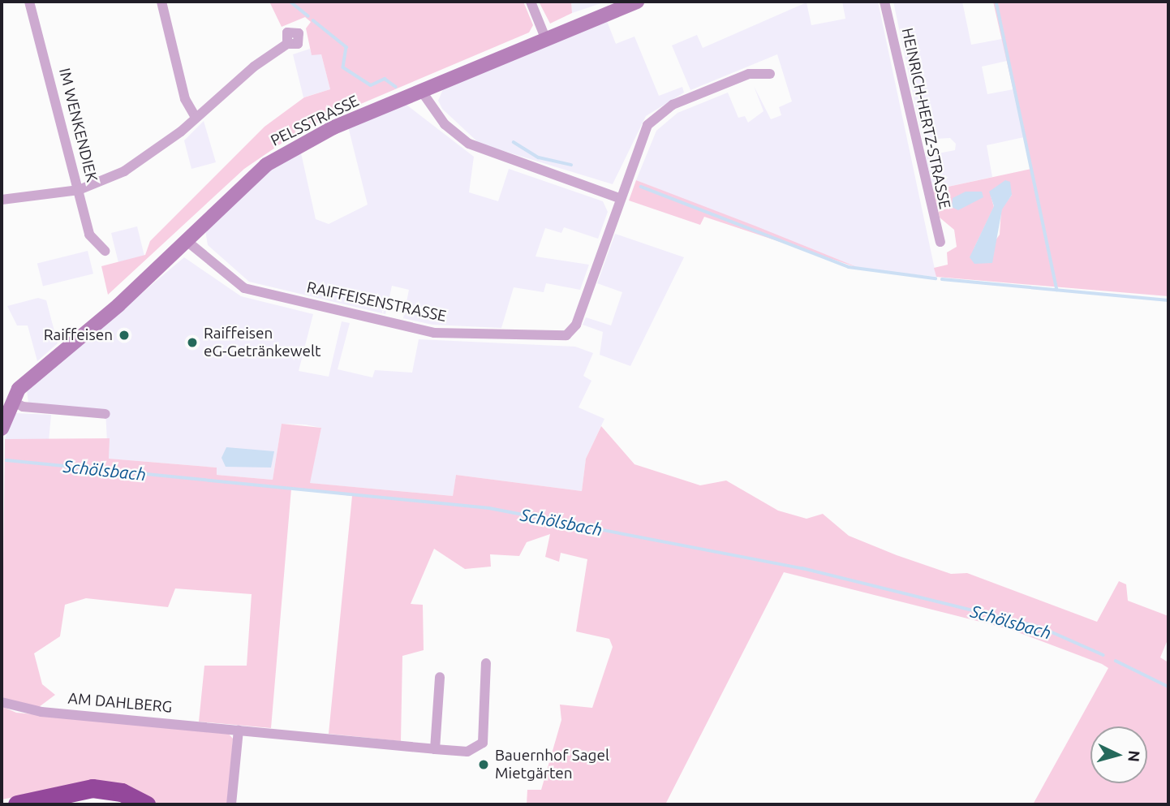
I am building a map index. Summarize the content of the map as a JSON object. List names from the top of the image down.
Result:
{
  "streets": {
    "main road": ["PELSSTRASSE"],
    "street": [
      "HEINRICH-HERTZ-STRASSE",
      "IM WENKENDIEK",
      "RAIFFEISENSTRASSE",
      "AM DAHLBERG"
    ]
  },
  "crossings": [
    ["PELSSTRASSE", "RAIFFEISENSTRASSE"]
  ],
  "water": ["Schölsbach"],
  "places": ["Raiffeisen", "Raiffeisen eG-Getränkewelt", "Bauernhof Sagel Mietgärten"],
  "north": "right"
}
